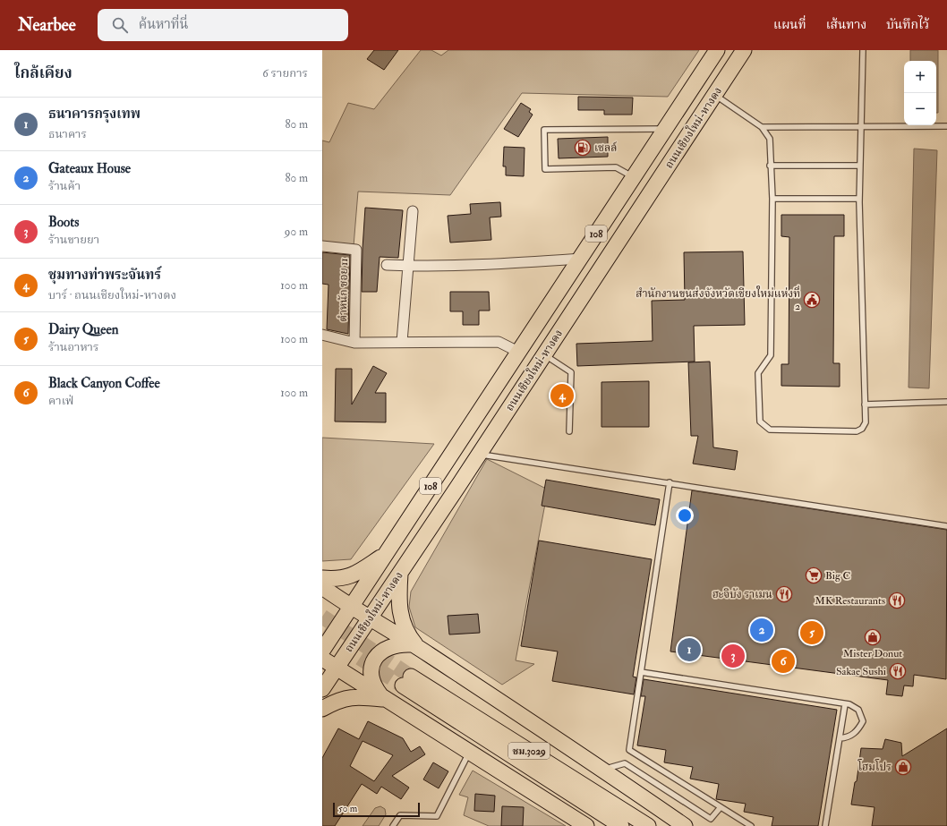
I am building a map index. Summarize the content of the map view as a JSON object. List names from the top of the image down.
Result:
{
  "streets": {
    "main road": ["ถนนเชียงใหม่-หางดง", "108", "ชม.3029"],
    "street": ["ตำหนัก ซอย 11"]
  },
  "places": {
    "fuel station": ["เชลล์"],
    "public building": ["สำนักงานขนส่งจังหวัดเชียงใหม่แห่งที่ 2"],
    "supermarket": ["Big C"],
    "restaurant": ["ฮะจิบัง ราเมน", "MK Restaurants", "Sakae Sushi"],
    "shop": ["Mister Donut", "โฮมโปร"]
  },
  "scale_bar": "50 m",
  "page": {
    "header": "Nearbee",
    "search": "ค้นหาที่นี่",
    "nav": ["แผนที่", "เส้นทาง", "บันทึกไว้"],
    "heading": ["ใกล้เคียง", "6 รายการ"],
    "map_buttons": ["+", "−"],
    "list": [
      {
        "mark": "1",
        "name": "ธนาคารกรุงเทพ",
        "note": "ธนาคาร",
        "value": "80 m"
      },
      {
        "mark": "2",
        "name": "Gateaux House",
        "note": "ร้านค้า",
        "value": "80 m"
      },
      {
        "mark": "3",
        "name": "Boots",
        "note": "ร้านขายยา",
        "value": "90 m"
      },
      {
        "mark": "4",
        "name": "ชุมทางท่าพระจันทร์",
        "note": "บาร์ · ถนนเชียงใหม่-หางดง",
        "value": "100 m"
      },
      {
        "mark": "5",
        "name": "Dairy Queen",
        "note": "ร้านอาหาร",
        "value": "100 m"
      },
      {
        "mark": "6",
        "name": "Black Canyon Coffee",
        "note": "คาเฟ่",
        "value": "100 m"
      }
    ],
    "pins": [
      "4",
      "2",
      "5",
      "1",
      "3",
      "6"
    ],
    "scale": "50 m"
  }
}
